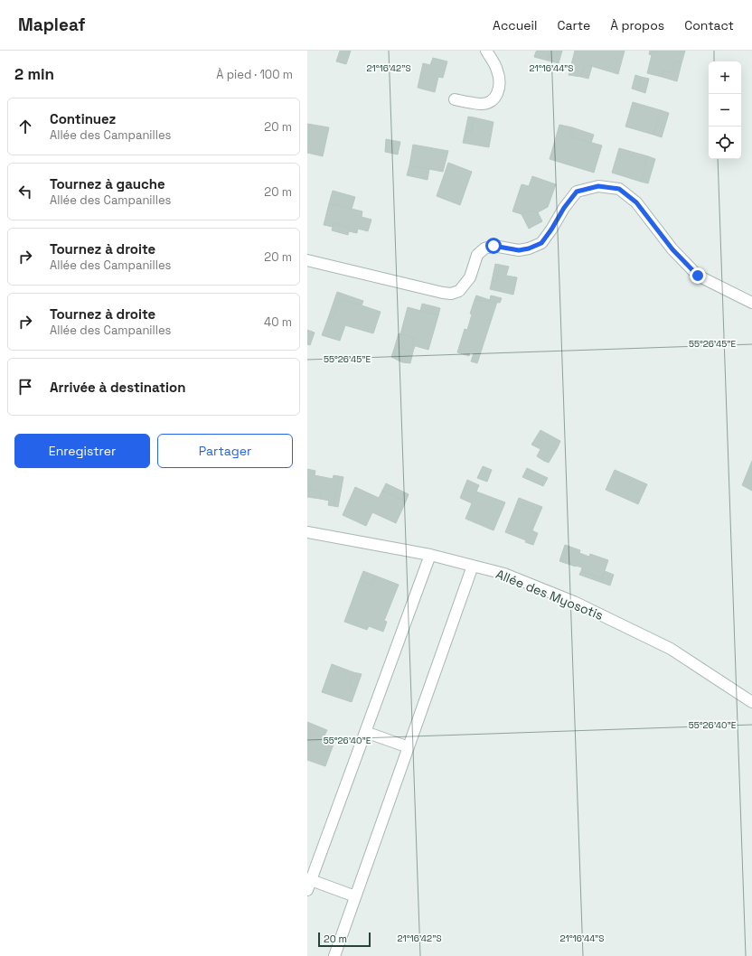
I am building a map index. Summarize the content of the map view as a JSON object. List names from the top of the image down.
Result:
{
  "streets": {
    "street": ["Allée des Myosotis"]
  },
  "scale_bar": "20 m",
  "page": {
    "header": "Mapleaf",
    "nav": [
      "Accueil",
      "Carte",
      "À propos",
      "Contact"
    ],
    "heading": ["2 min", "À pied · 100 m"],
    "map_buttons": ["+", "−"],
    "list": [
      ["Continuez", "Allée des Campanilles", "20 m"],
      ["Tournez à gauche", "Allée des Campanilles", "20 m"],
      ["Tournez à droite", "Allée des Campanilles", "20 m"],
      ["Tournez à droite", "Allée des Campanilles", "40 m"],
      "Arrivée à destination"
    ],
    "buttons": ["Enregistrer", "Partager"],
    "scale": "20 m"
  },
  "coordinates": [
    "21°16'42\"S",
    "21°16'44\"S",
    "55°26'45\"E",
    "55°26'40\"E"
  ]
}
